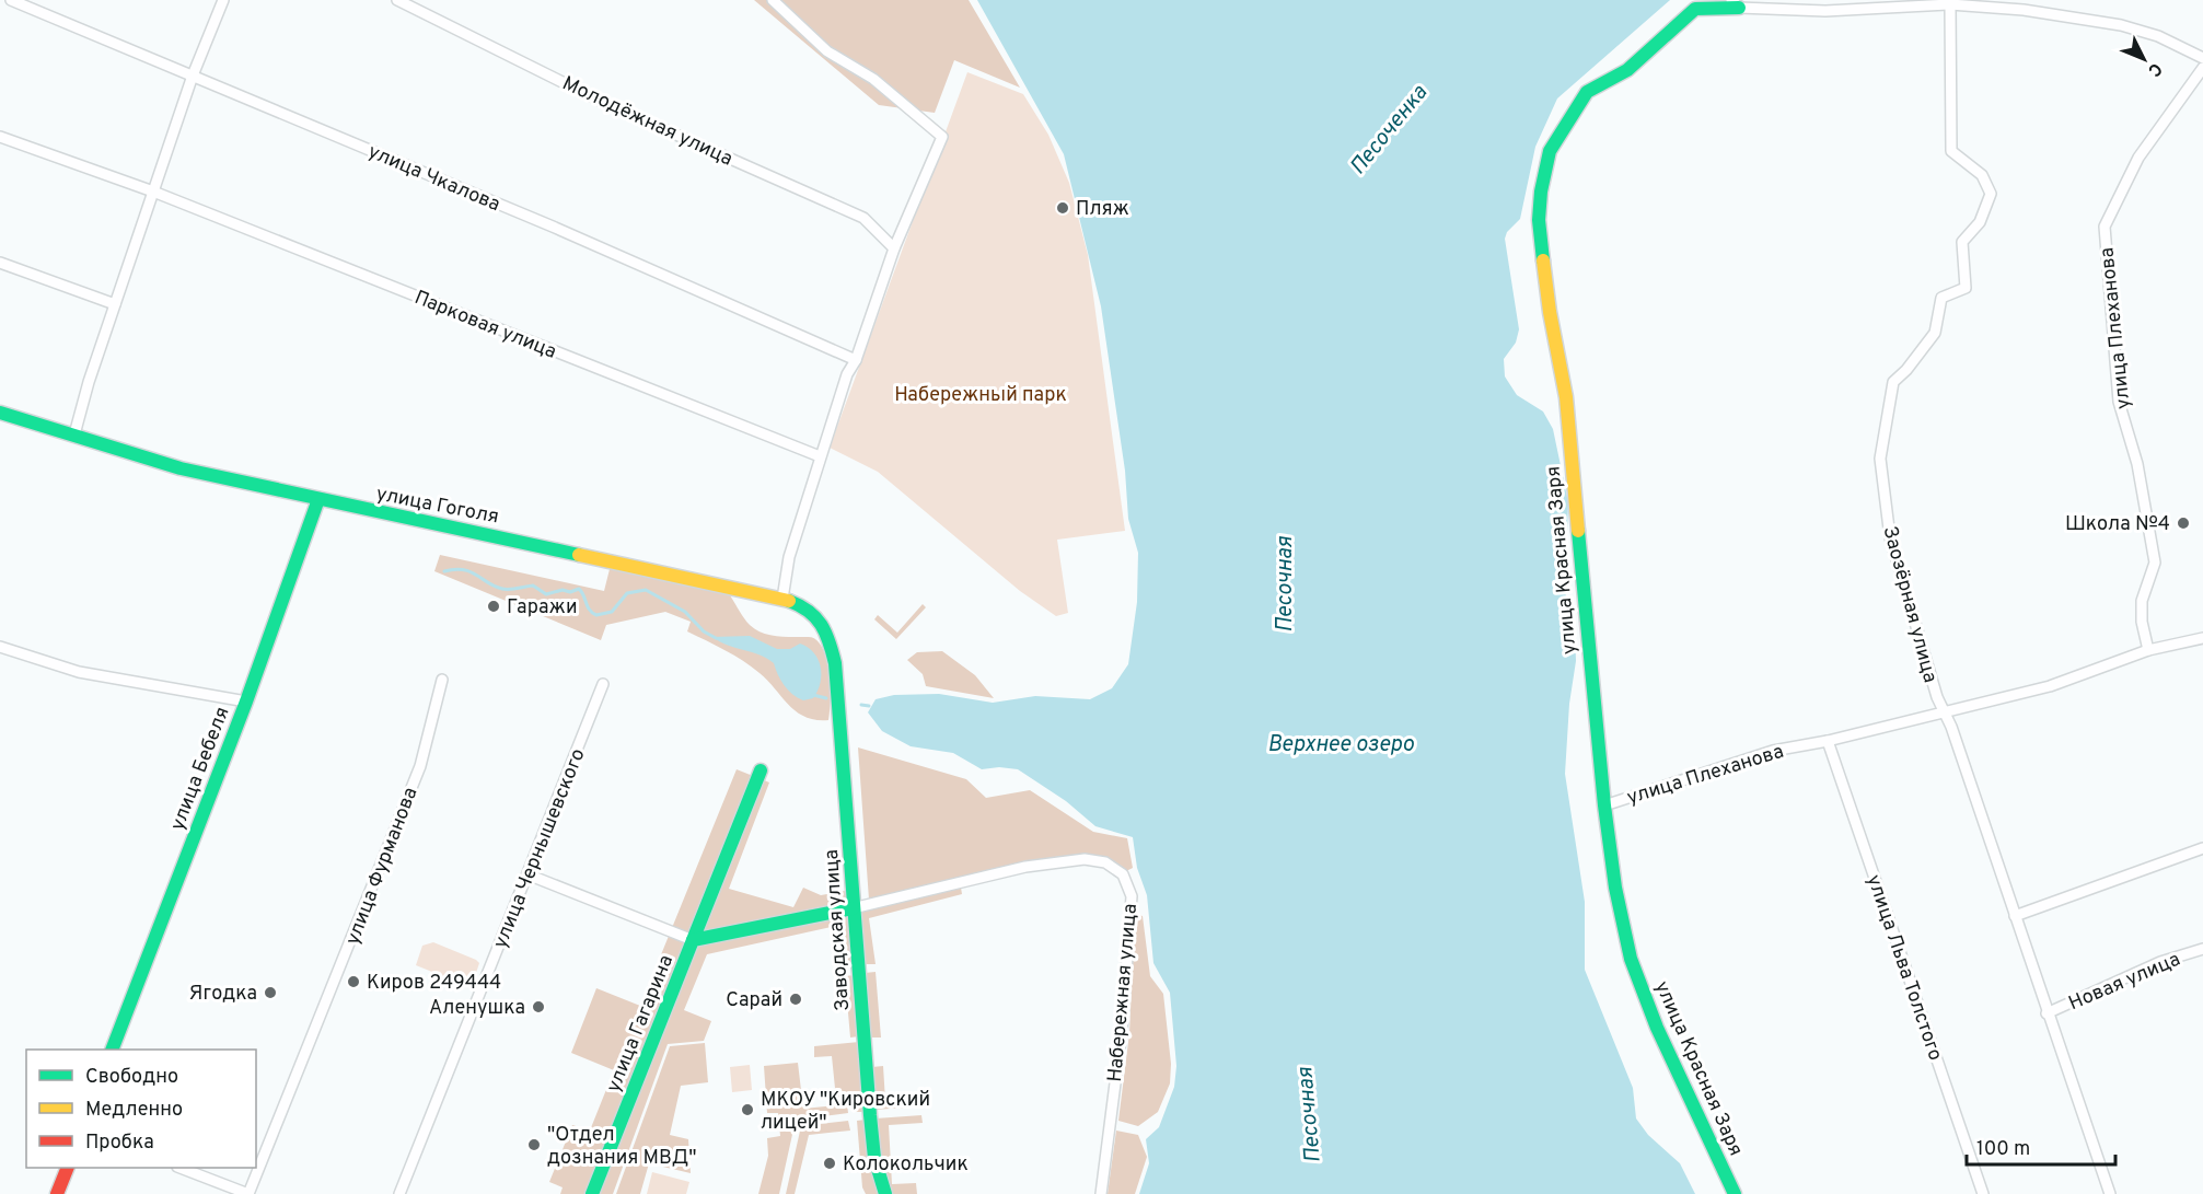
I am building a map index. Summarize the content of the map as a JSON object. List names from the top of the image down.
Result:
{
  "streets": {
    "street": [
      "Молодёжная улица",
      "улица Чкалова",
      "Парковая улица",
      "улица Плеханова",
      "улица Гоголя",
      "улица Красная Заря",
      "Заозёрная улица",
      "улица Бебеля",
      "улица Чернышевского",
      "улица Фурманова",
      "Заводская улица",
      "улица Льва Толстого",
      "Новая улица",
      "Набережная улица",
      "улица Гагарина"
    ]
  },
  "crossings": [
    ["улица Плеханова", "улица Красная Заря"],
    ["улица Плеханова", "Заозёрная улица"],
    ["улица Плеханова", "улица Льва Толстого"],
    ["улица Гоголя", "улица Бебеля"],
    ["улица Гоголя", "Заводская улица"],
    ["Заозёрная улица", "Новая улица"],
    ["Заводская улица", "Набережная улица"],
    ["Заводская улица", "улица Гагарина"],
    ["Набережная улица", "улица Гагарина"]
  ],
  "water": ["Песоченка", "Песочная", "Верхнее озеро"],
  "parks": ["Набережный парк"],
  "places": [
    "Пляж",
    "Школа №4",
    "Гаражи",
    "Киров 249444",
    "Ягодка",
    "Сарай",
    "Аленушка",
    "МКОУ \"Кировский лицей\"",
    "\"Отдел дознания МВД\"",
    "Колокольчик"
  ],
  "legend": ["Свободно", "Медленно", "Пробка"],
  "scale_bar": "100 m",
  "north": "bottom right"
}
